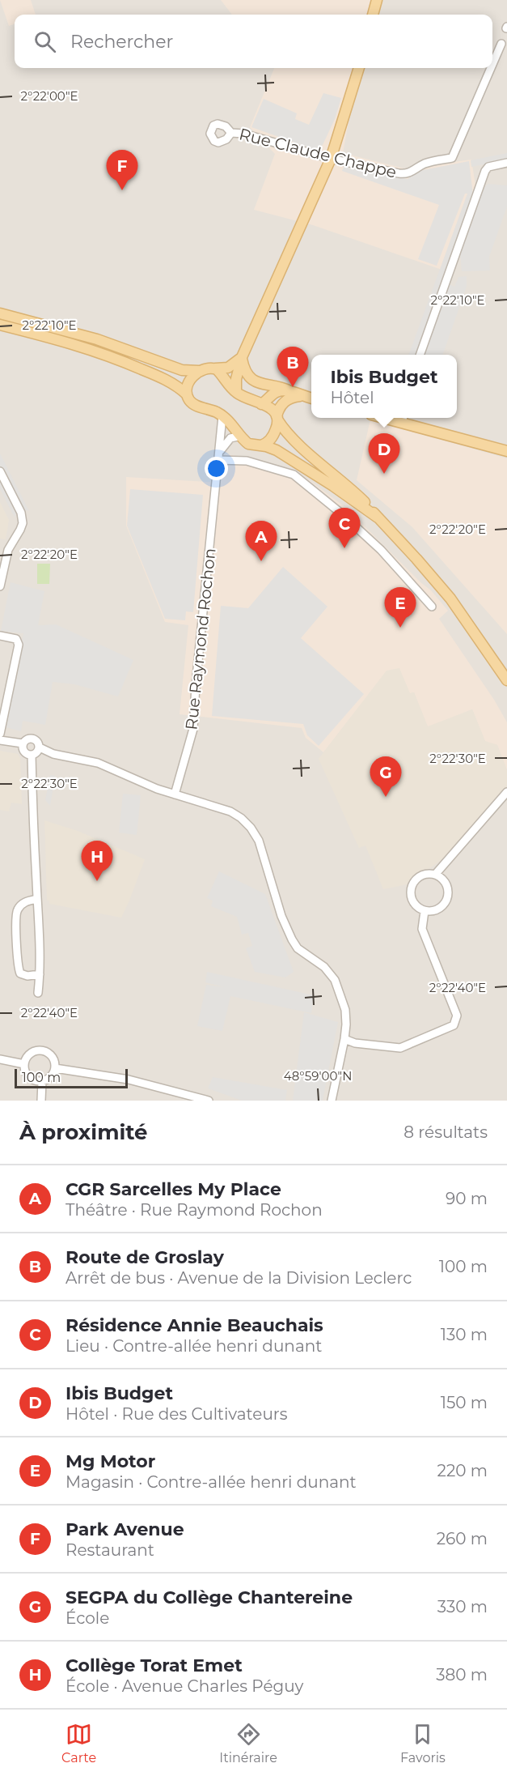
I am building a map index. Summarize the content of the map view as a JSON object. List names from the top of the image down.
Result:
{
  "streets": {
    "street": ["Rue Claude Chappe", "Rue Raymond Rochon"]
  },
  "scale_bar": "100 m",
  "page": {
    "search": "Rechercher",
    "pins": [
      "F",
      "B",
      "D",
      "C",
      "A",
      "E",
      "G",
      "H"
    ],
    "popup": ["Ibis Budget", "Hôtel"],
    "scale": "100 m",
    "heading": ["À proximité", "8 résultats"],
    "list": [
      {
        "mark": "A",
        "name": "CGR Sarcelles My Place",
        "note": "Théâtre · Rue Raymond Rochon",
        "value": "90 m"
      },
      {
        "mark": "B",
        "name": "Route de Groslay",
        "note": "Arrêt de bus · Avenue de la Division Leclerc",
        "value": "100 m"
      },
      {
        "mark": "C",
        "name": "Résidence Annie Beauchais",
        "note": "Lieu · Contre-allée henri dunant",
        "value": "130 m"
      },
      {
        "mark": "D",
        "name": "Ibis Budget",
        "note": "Hôtel · Rue des Cultivateurs",
        "value": "150 m"
      },
      {
        "mark": "E",
        "name": "Mg Motor",
        "note": "Magasin · Contre-allée henri dunant",
        "value": "220 m"
      },
      {
        "mark": "F",
        "name": "Park Avenue",
        "note": "Restaurant",
        "value": "260 m"
      },
      {
        "mark": "G",
        "name": "SEGPA du Collège Chantereine",
        "note": "École",
        "value": "330 m"
      },
      {
        "mark": "H",
        "name": "Collège Torat Emet",
        "note": "École · Avenue Charles Péguy",
        "value": "380 m"
      }
    ],
    "nav": ["Carte", "Itinéraire", "Favoris"]
  },
  "coordinates": [
    "2°22'00\"E",
    "2°22'10\"E",
    "2°22'20\"E",
    "2°22'30\"E",
    "2°22'40\"E",
    "48°59'00\"N"
  ]
}
